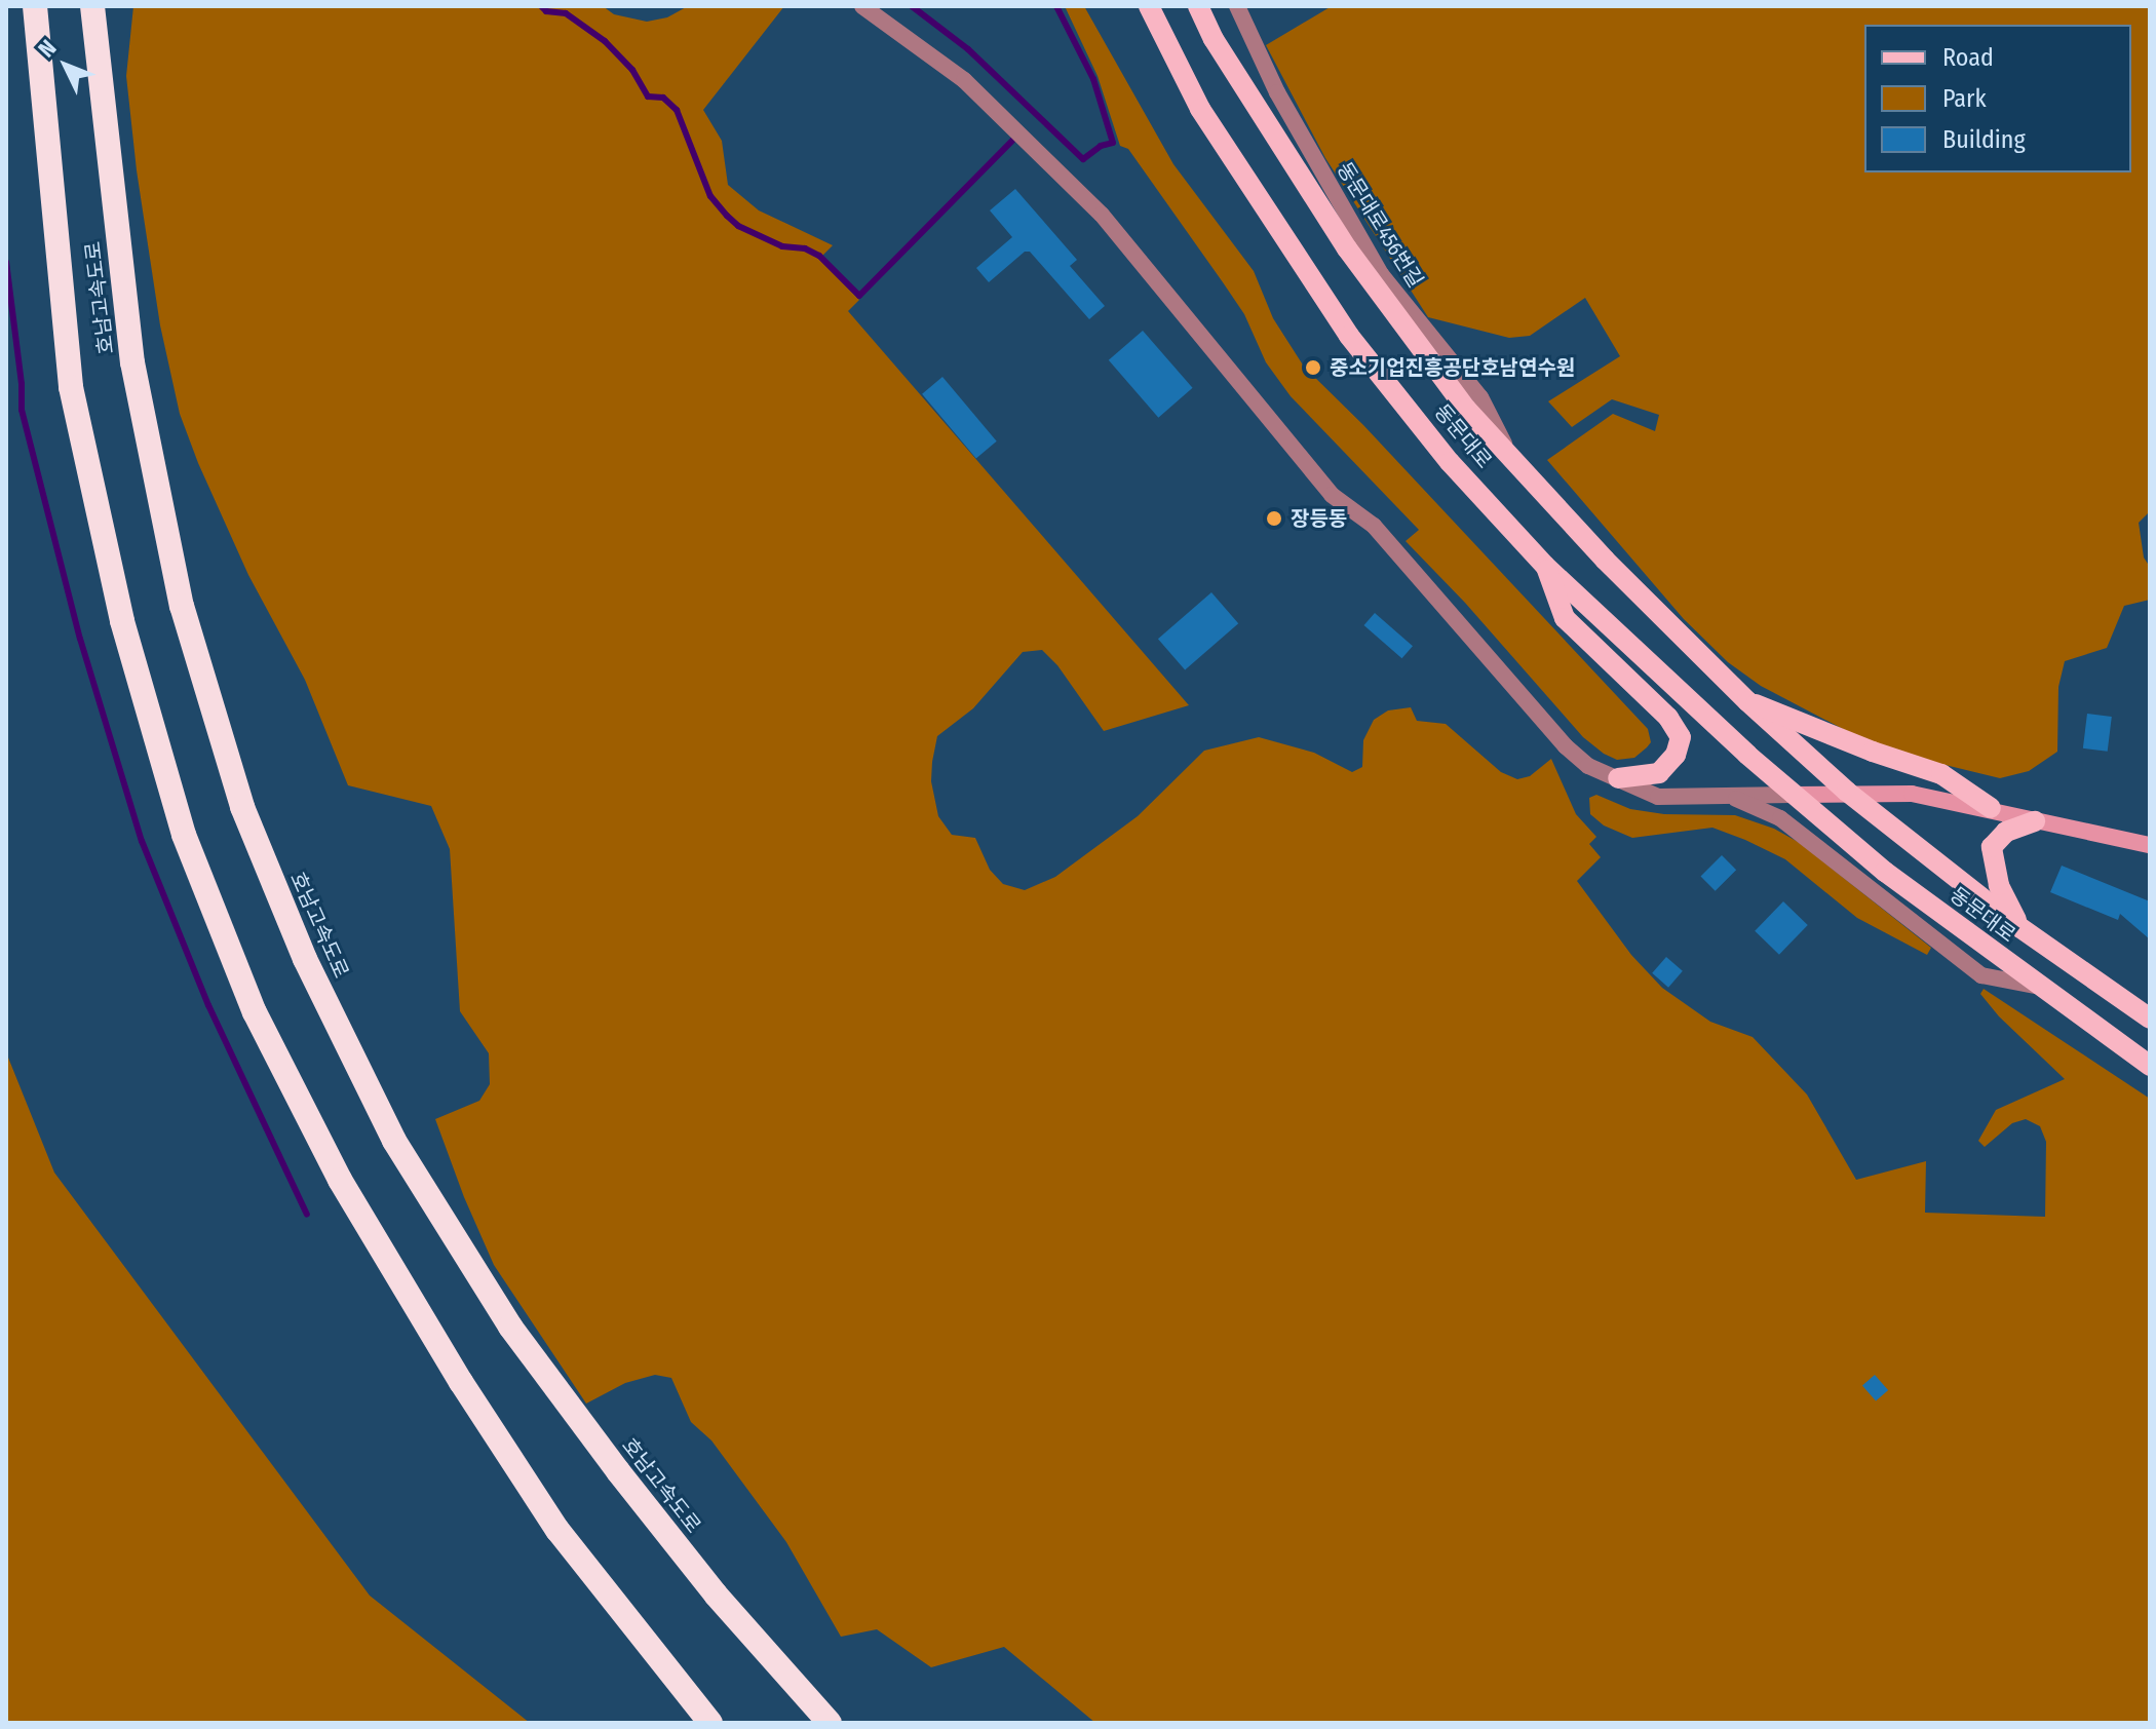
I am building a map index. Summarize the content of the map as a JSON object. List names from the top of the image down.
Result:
{
  "streets": {
    "highway": ["호남고속도로"],
    "main road": ["동문대로"],
    "street": ["동문대로456번길"]
  },
  "crossings": [
    ["동문대로456번길", "동문대로"]
  ],
  "places": ["중소기업진흥공단호남연수원", "장등동"],
  "legend": ["Road", "Park", "Building"],
  "north": "top left"
}
